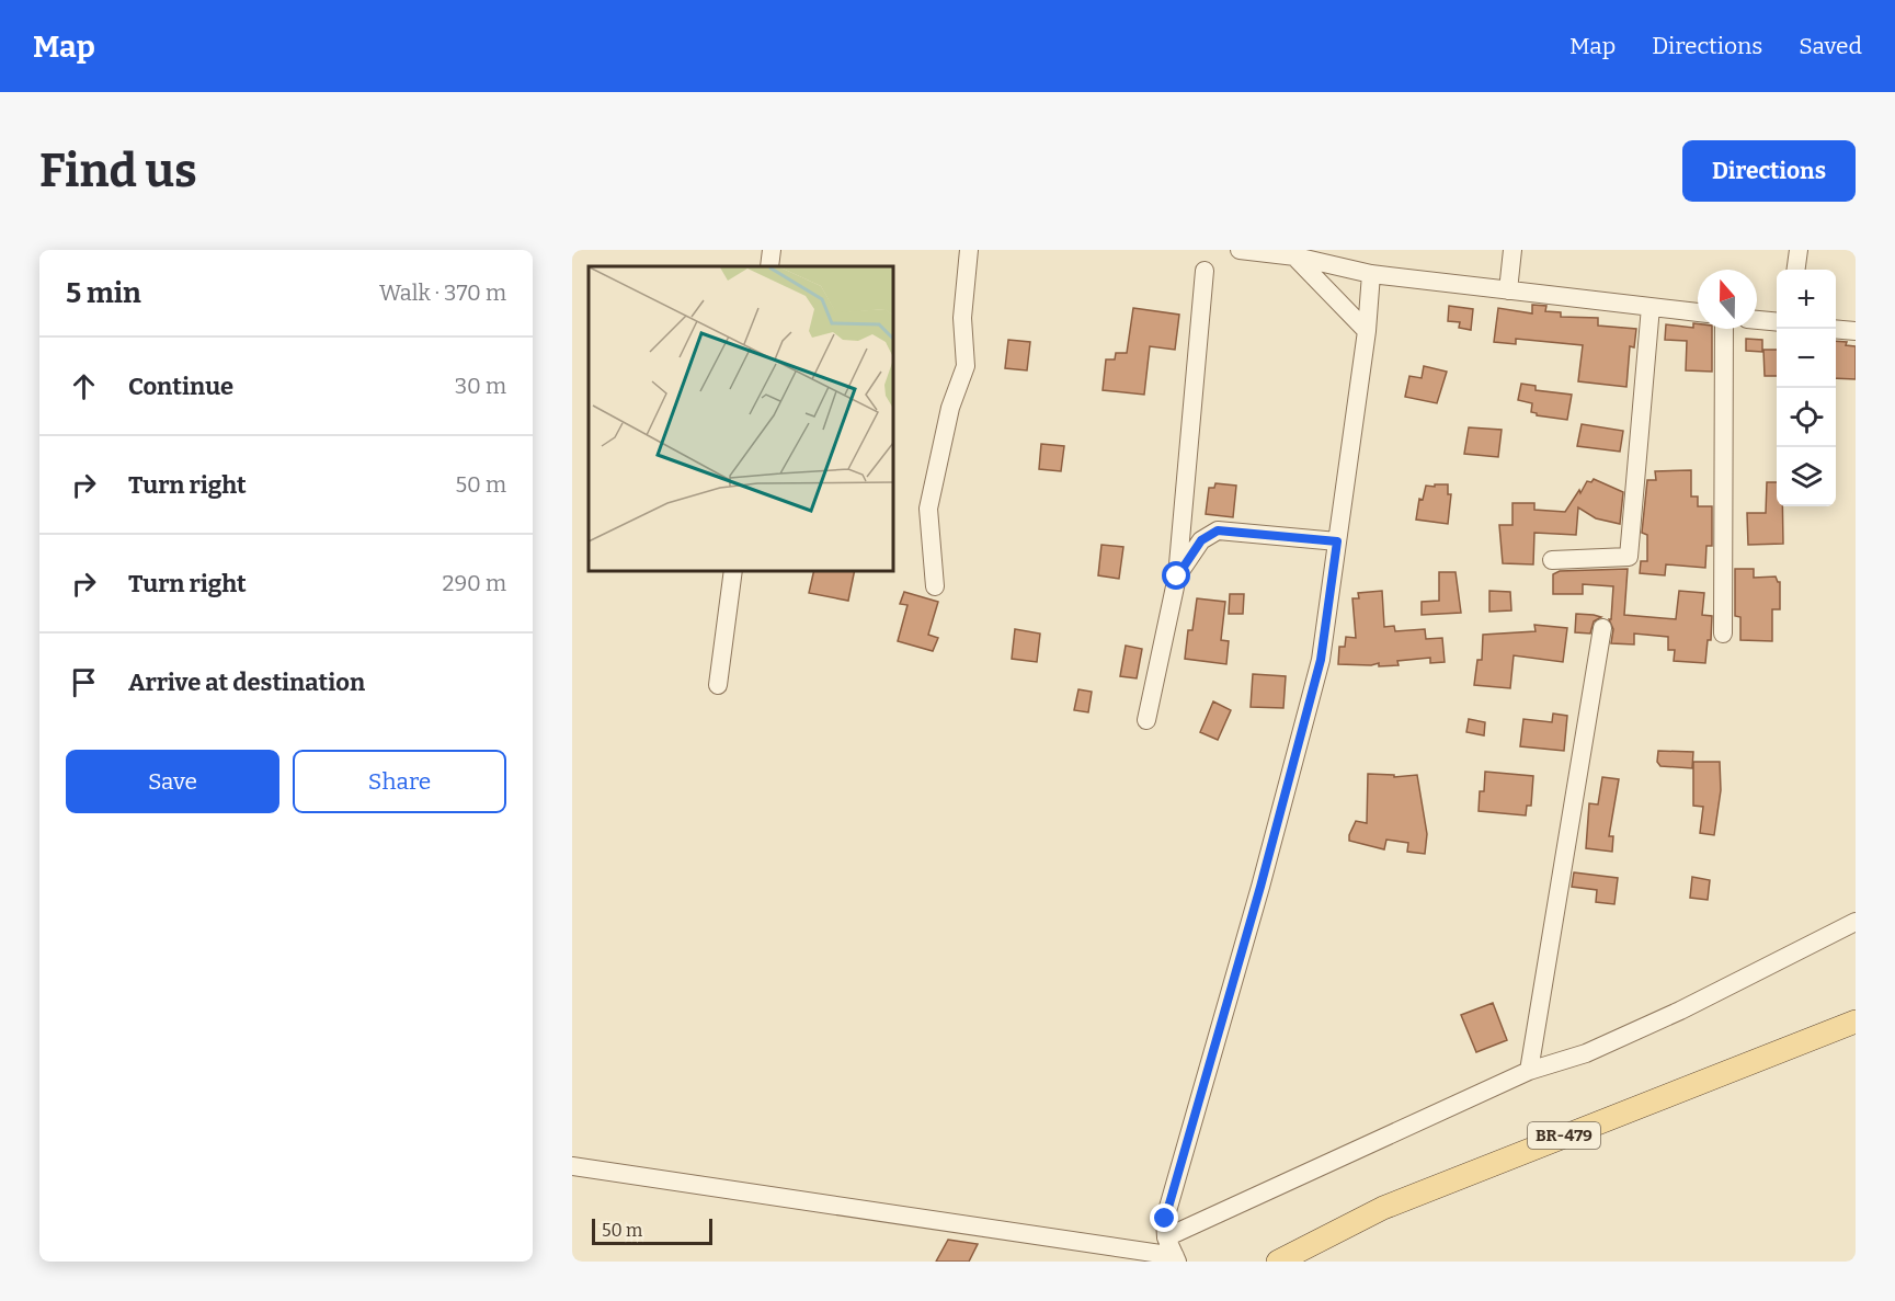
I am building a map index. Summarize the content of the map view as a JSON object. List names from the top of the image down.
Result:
{
  "streets": {
    "main road": ["BR-479"]
  },
  "scale_bar": "50 m",
  "north": "top",
  "page": {
    "header": "Map",
    "nav": ["Map", "Directions", "Saved"],
    "buttons": [
      "Directions",
      ["Save", "Share"]
    ],
    "title": "Find us",
    "heading": ["5 min", "Walk · 370 m"],
    "map_buttons": ["+", "−"],
    "list": [
      ["Continue", "30 m"],
      ["Turn right", "50 m"],
      ["Turn right", "290 m"],
      "Arrive at destination"
    ],
    "scale": "50 m"
  }
}
